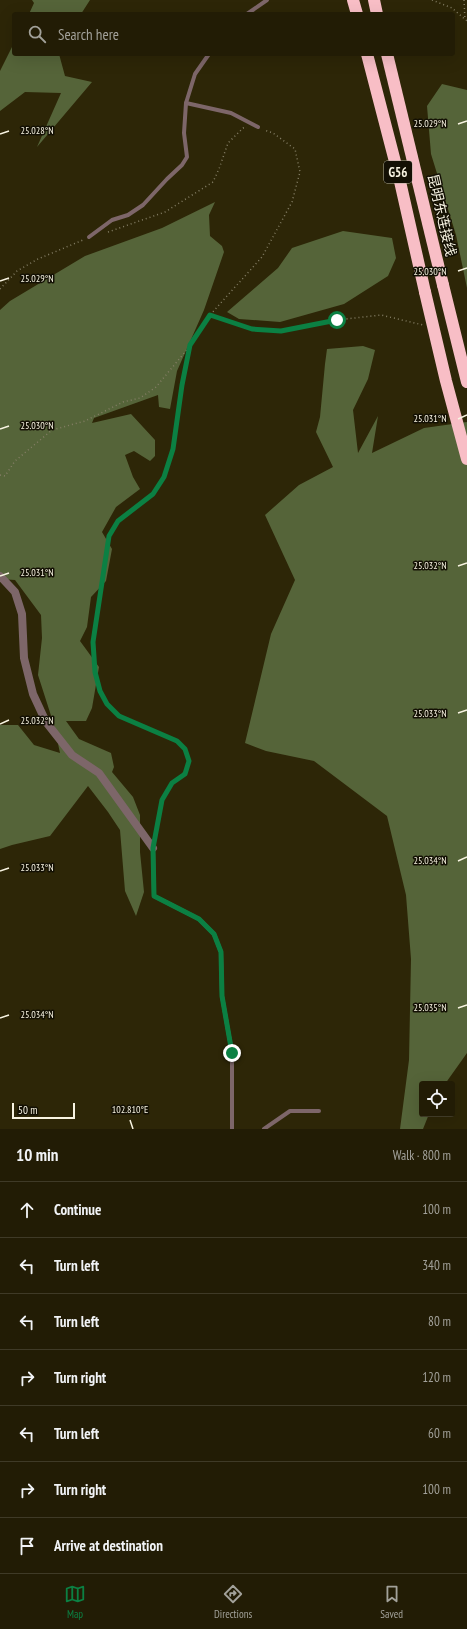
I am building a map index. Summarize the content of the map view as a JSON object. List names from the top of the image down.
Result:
{
  "streets": {
    "highway": ["G56", "昆明东连接线"]
  },
  "scale_bar": "50 m",
  "page": {
    "search": "Search here",
    "scale": "50 m",
    "heading": ["10 min", "Walk · 800 m"],
    "list": [
      ["Continue", "100 m"],
      ["Turn left", "340 m"],
      ["Turn left", "80 m"],
      ["Turn right", "120 m"],
      ["Turn left", "60 m"],
      ["Turn right", "100 m"],
      "Arrive at destination"
    ],
    "nav": ["Map", "Directions", "Saved"]
  },
  "coordinates": [
    "25.029°N",
    "25.028°N",
    "25.030°N",
    "25.031°N",
    "25.032°N",
    "25.033°N",
    "25.034°N",
    "25.035°N",
    "102.810°E"
  ]
}
